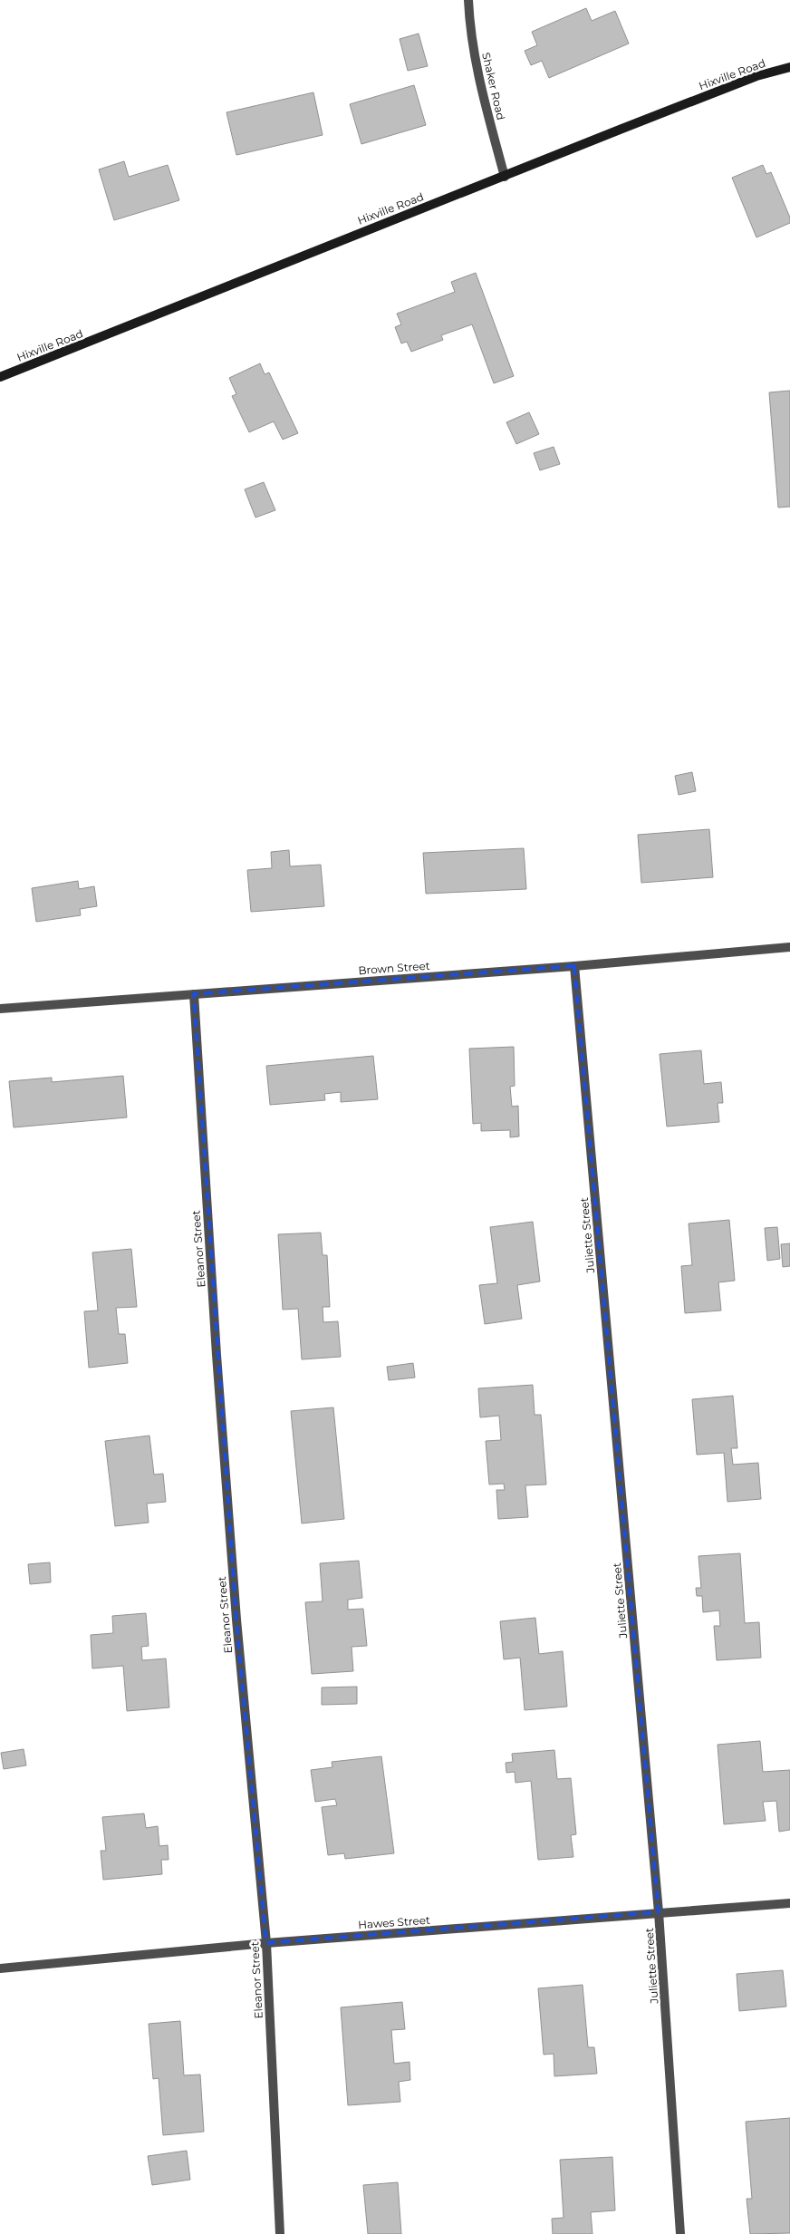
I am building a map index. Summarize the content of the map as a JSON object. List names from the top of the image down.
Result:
{
  "streets": {
    "street": [
      "Hixville Road",
      "Shaker Road",
      "Brown Street",
      "Juliette Street",
      "Eleanor Street",
      "Hawes Street"
    ]
  },
  "crossings": [
    ["Hixville Road", "Shaker Road"],
    ["Brown Street", "Juliette Street"],
    ["Brown Street", "Eleanor Street"],
    ["Juliette Street", "Hawes Street"],
    ["Eleanor Street", "Hawes Street"]
  ]
}
